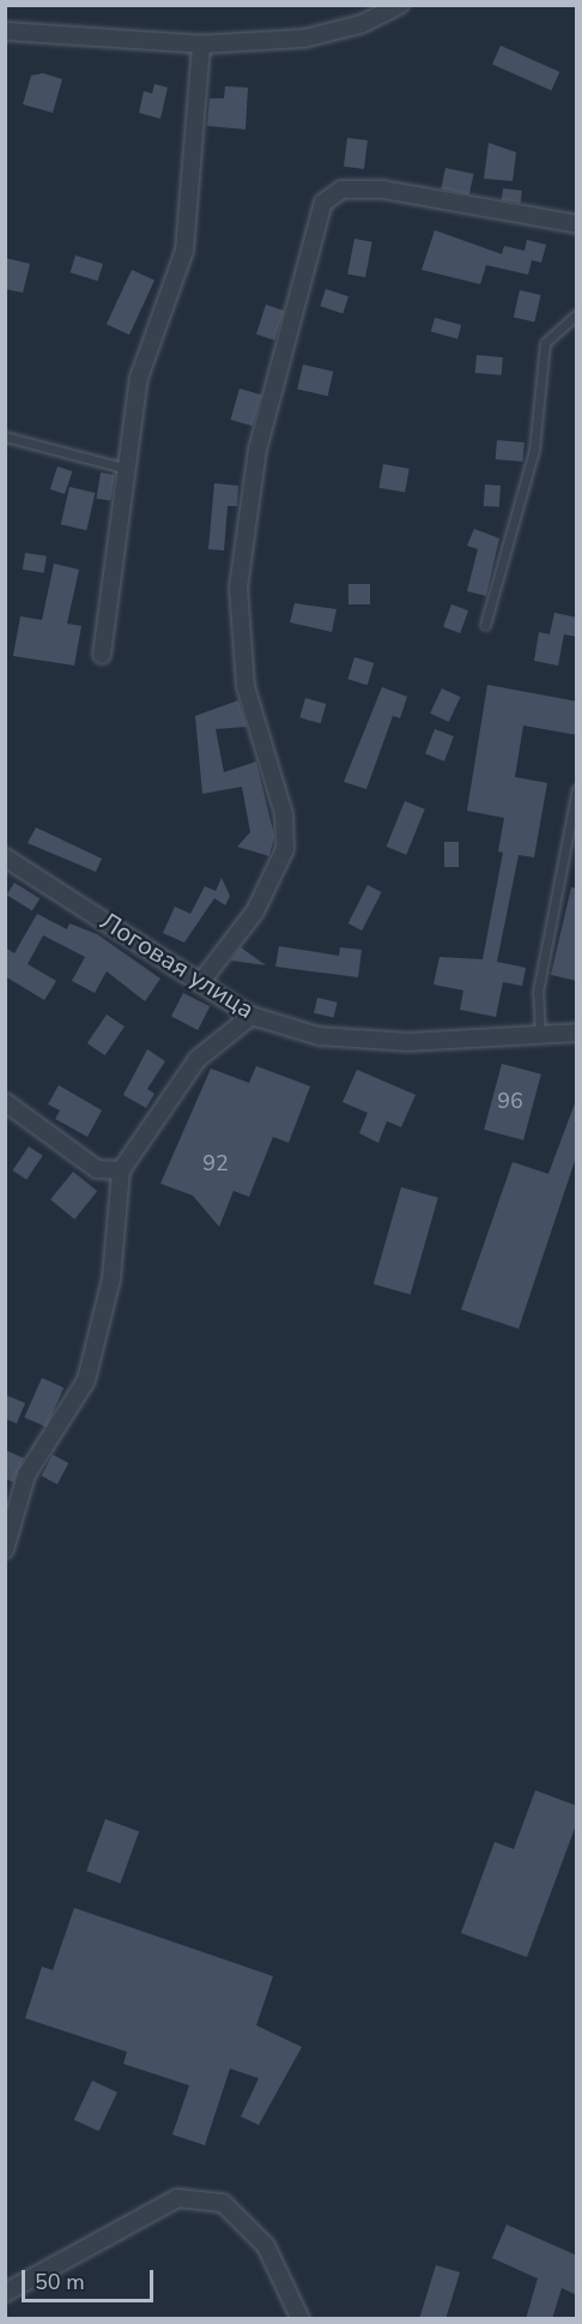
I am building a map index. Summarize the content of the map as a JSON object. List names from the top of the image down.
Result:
{
  "streets": {
    "street": ["Логовая улица"]
  },
  "house_numbers": ["96", "92"],
  "scale_bar": "50 m"
}
